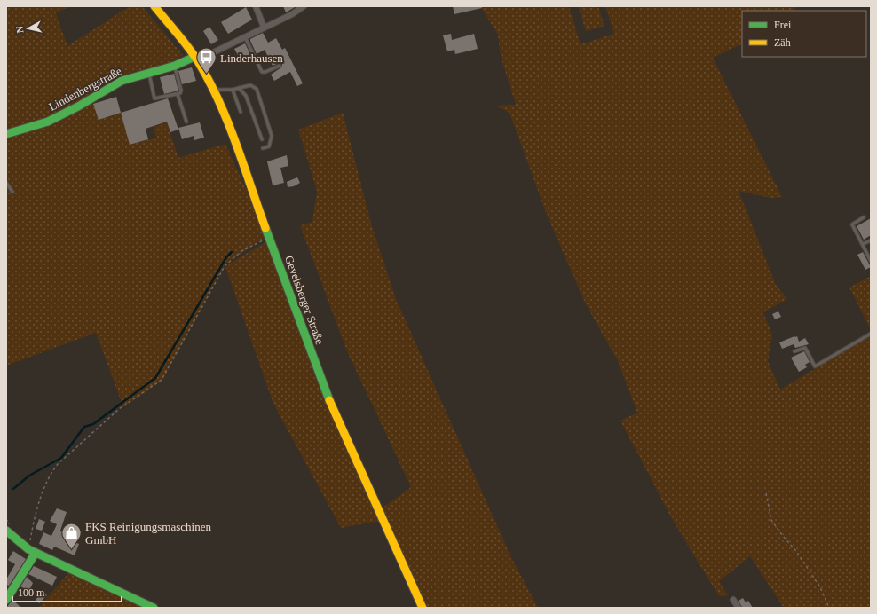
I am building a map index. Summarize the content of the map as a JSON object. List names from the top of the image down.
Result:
{
  "streets": {
    "main road": ["Lindenbergstraße", "Gevelsberger Straße"]
  },
  "crossings": [
    ["Lindenbergstraße", "Gevelsberger Straße"]
  ],
  "places": {
    "bus stop": ["Linderhausen"],
    "shop": ["FKS Reinigungsmaschinen GmbH"]
  },
  "legend": ["Frei", "Zäh"],
  "scale_bar": "100 m",
  "north": "left"
}
